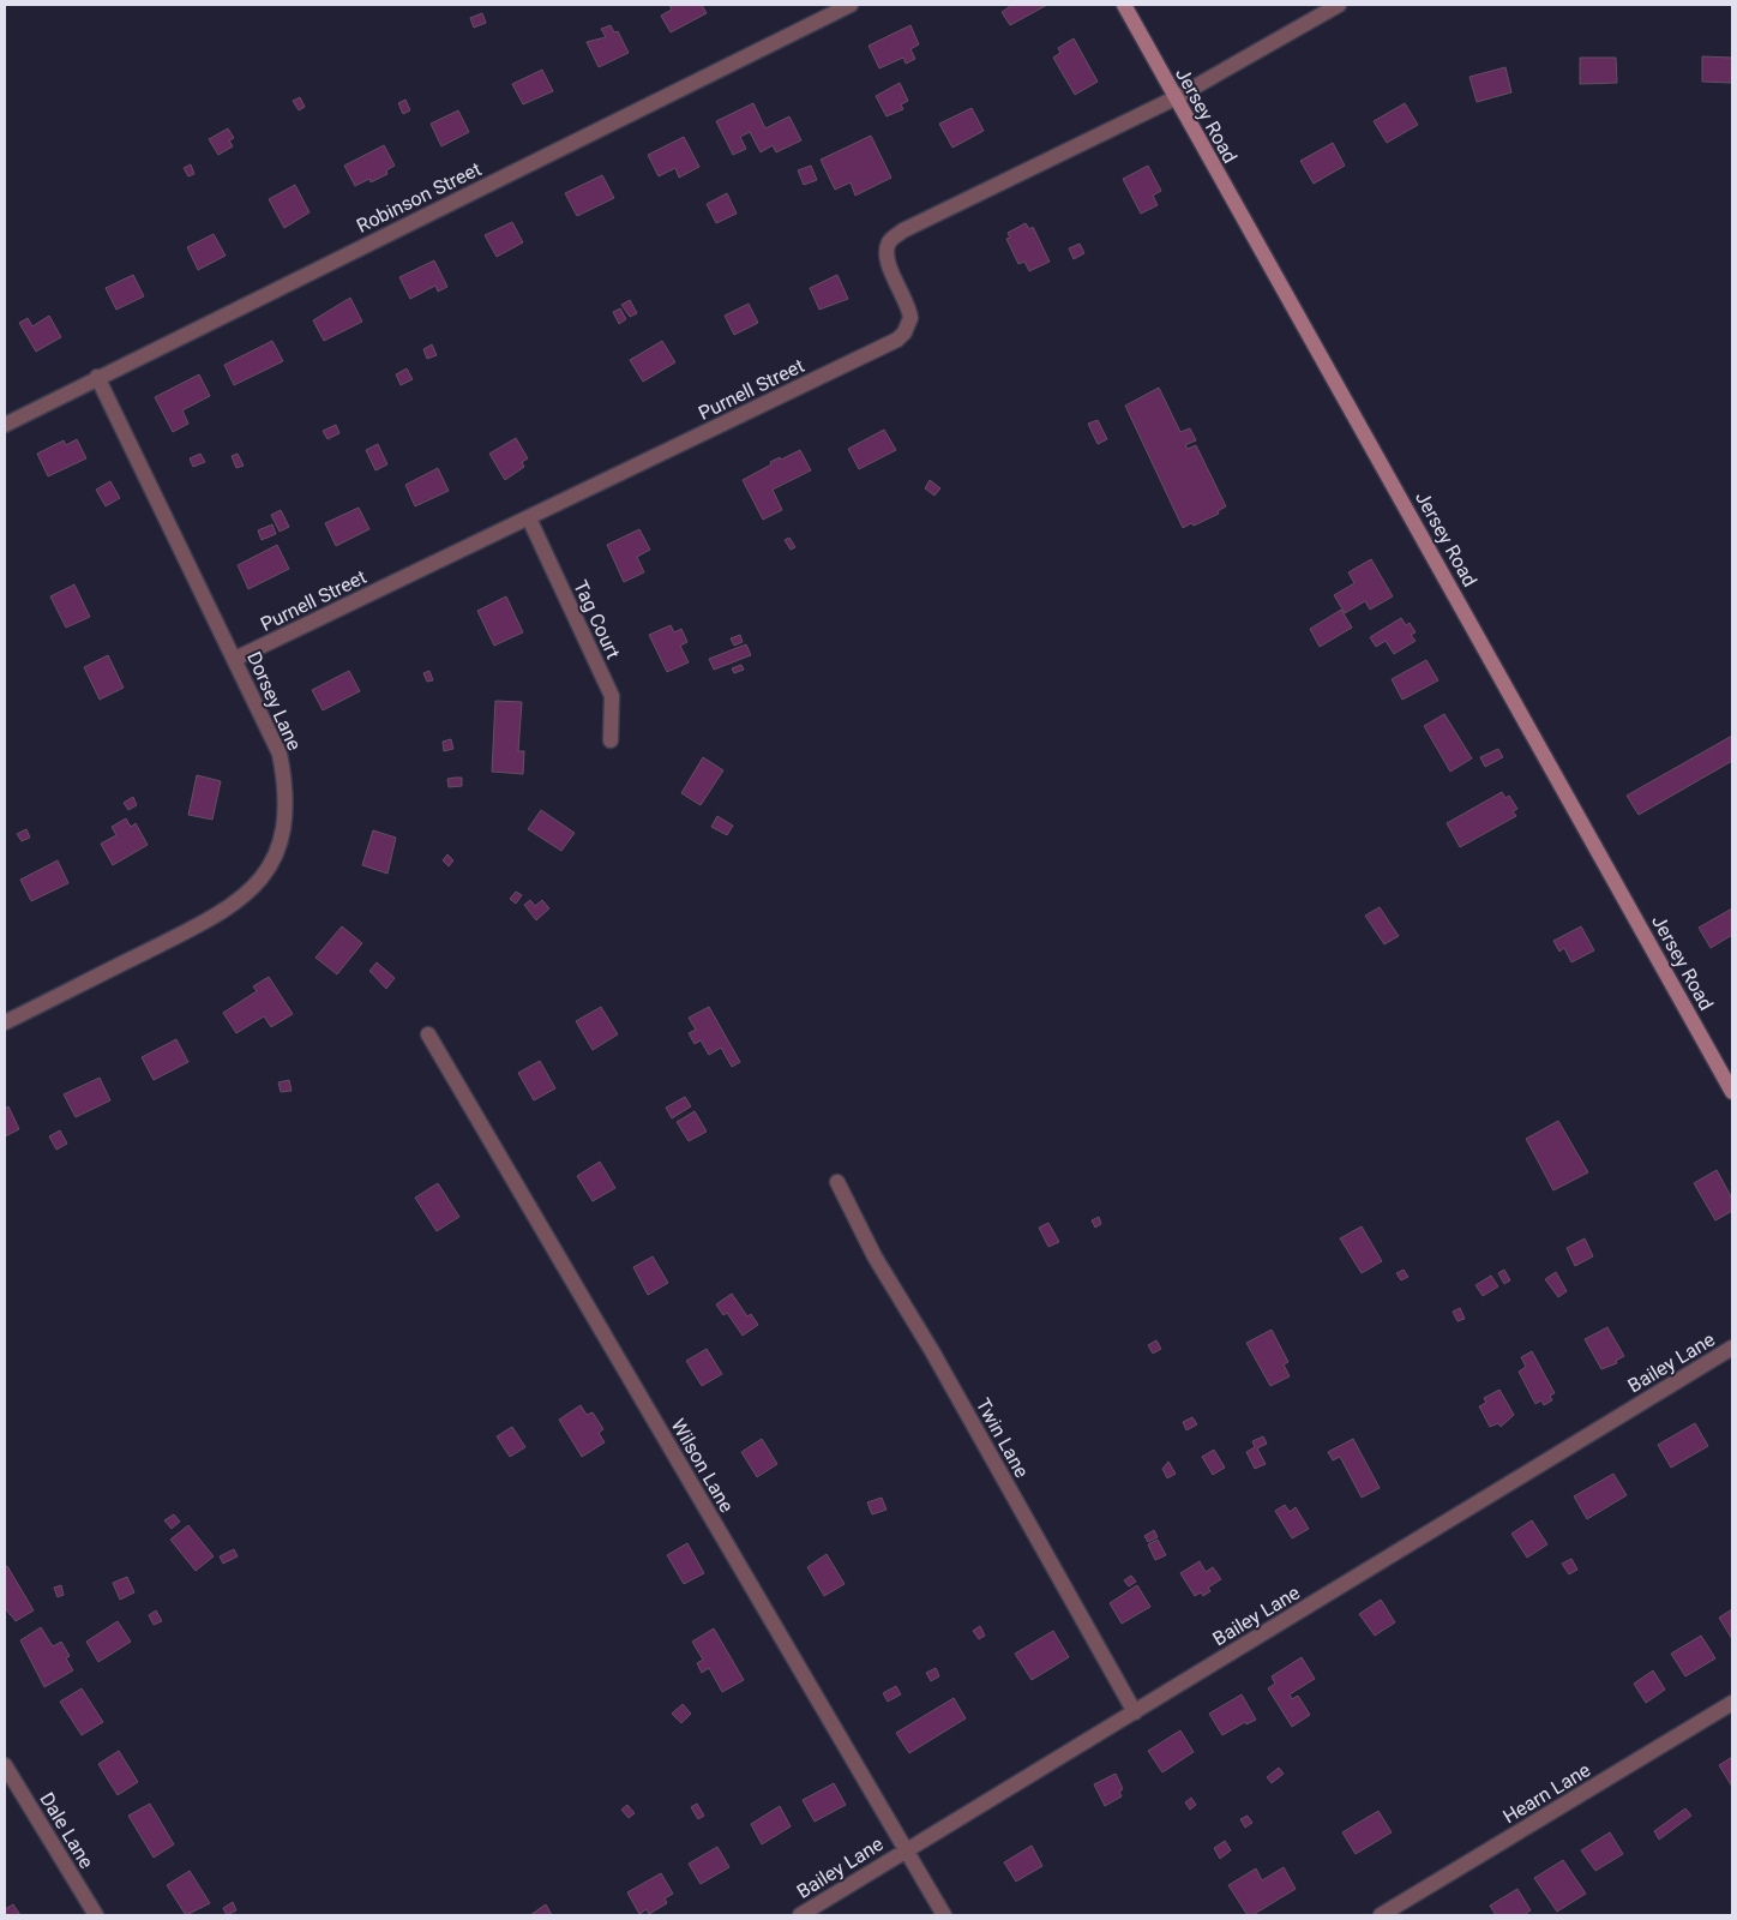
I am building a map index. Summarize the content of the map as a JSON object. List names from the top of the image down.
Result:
{
  "streets": {
    "street": [
      "Jersey Road",
      "Robinson Street",
      "Purnell Street",
      "Tag Court",
      "Dorsey Lane",
      "Bailey Lane",
      "Twin Lane",
      "Wilson Lane",
      "Hearn Lane",
      "Dale Lane"
    ]
  },
  "crossings": [
    ["Jersey Road", "Purnell Street"],
    ["Robinson Street", "Dorsey Lane"],
    ["Purnell Street", "Tag Court"],
    ["Purnell Street", "Dorsey Lane"],
    ["Bailey Lane", "Twin Lane"],
    ["Bailey Lane", "Wilson Lane"]
  ]
}
